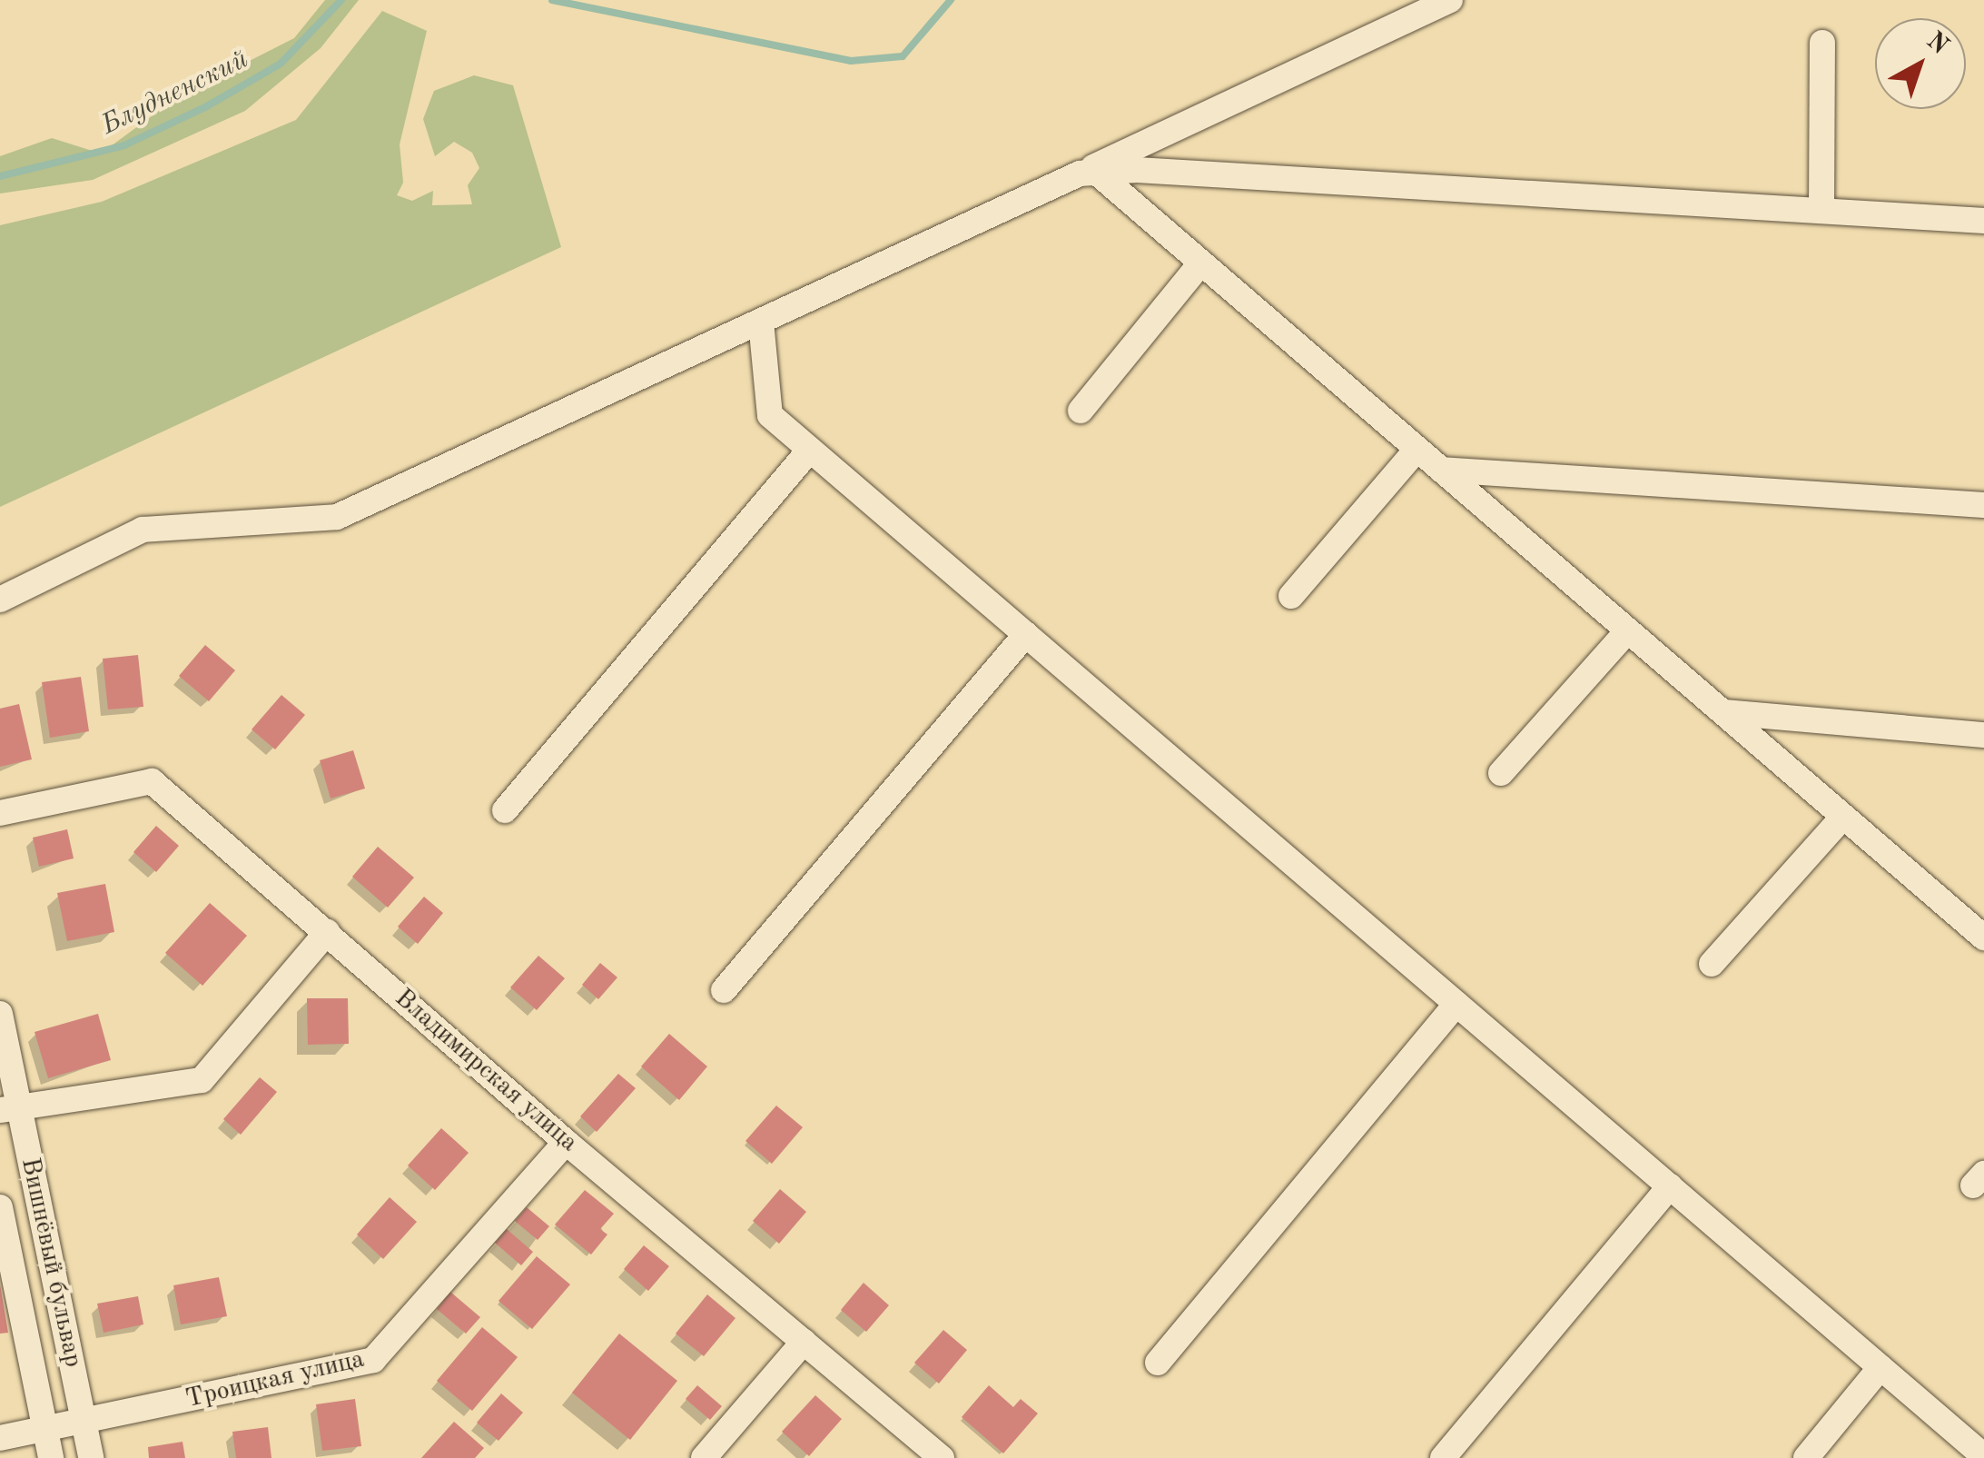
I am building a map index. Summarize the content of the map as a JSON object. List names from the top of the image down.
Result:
{
  "streets": {
    "street": ["Владимирская улица", "Вишнёвый бульвар", "Троицкая улица"]
  },
  "crossings": [
    ["Владимирская улица", "Троицкая улица"],
    ["Вишнёвый бульвар", "Троицкая улица"]
  ],
  "water": ["Блудненский"],
  "north": "top right"
}
